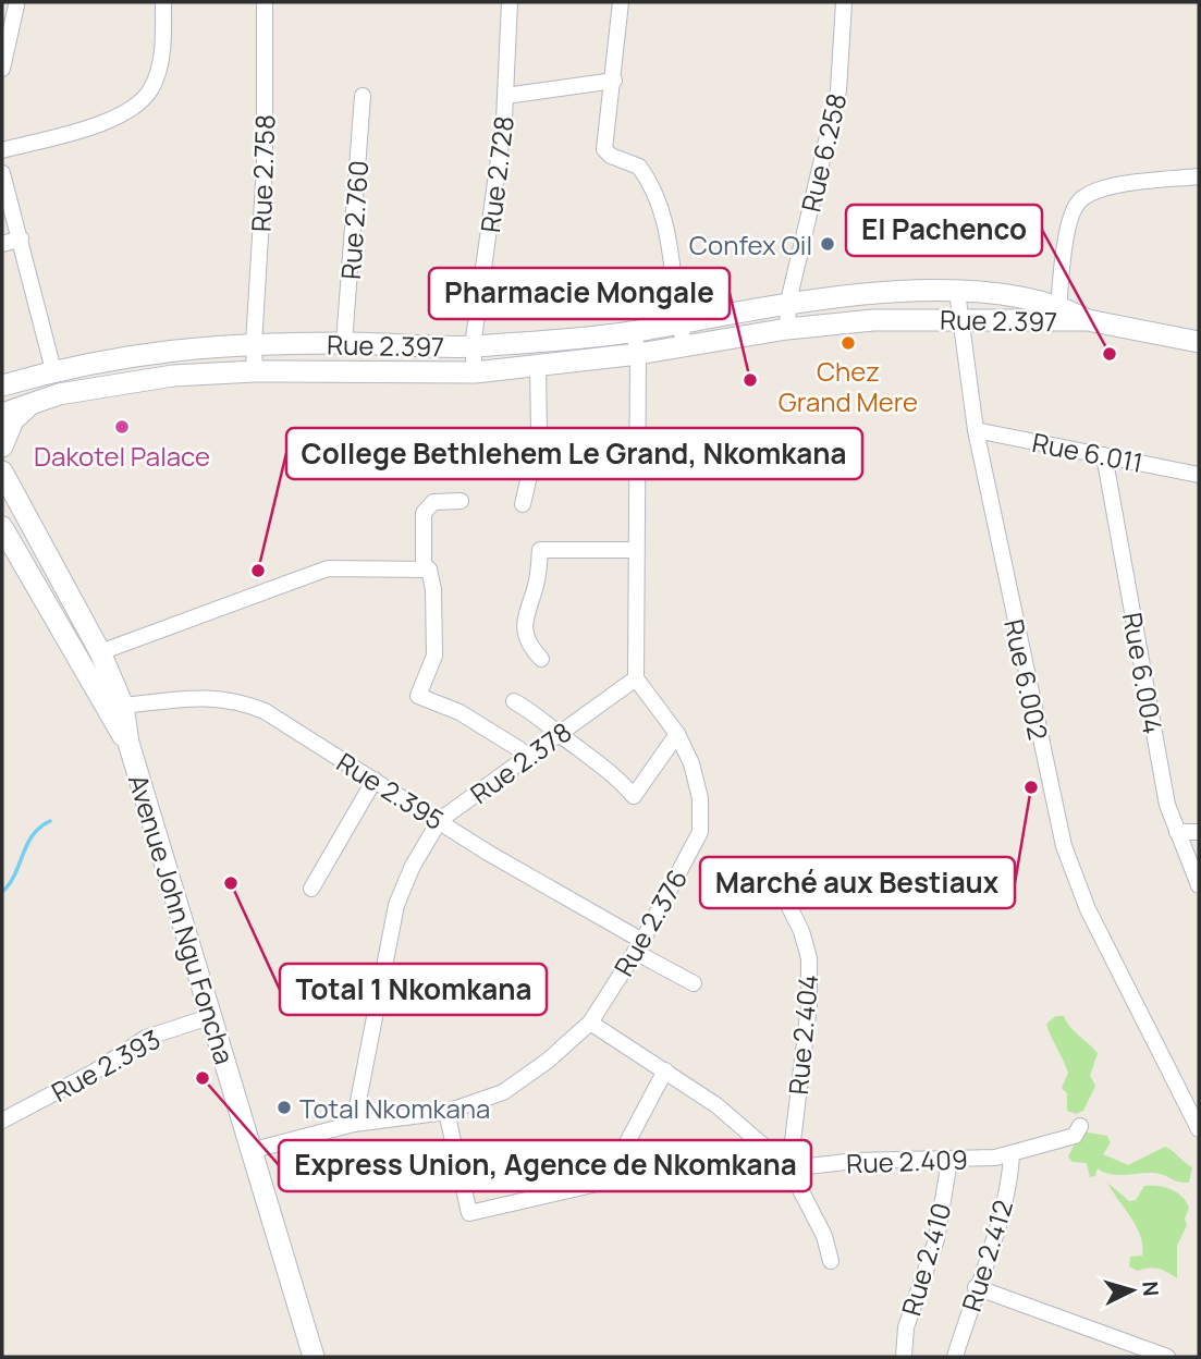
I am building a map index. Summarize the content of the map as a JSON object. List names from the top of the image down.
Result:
{
  "streets": {
    "main road": ["Rue 2.397", "Avenue John Ngu Foncha"],
    "street": [
      "Rue 6.258",
      "Rue 2.758",
      "Rue 2.728",
      "Rue 2.760",
      "Rue 6.011",
      "Rue 6.004",
      "Rue 6.002",
      "Rue 2.378",
      "Rue 2.395",
      "Rue 2.376",
      "Rue 2.404",
      "Rue 2.393",
      "Rue 2.409",
      "Rue 2.412",
      "Rue 2.410"
    ]
  },
  "crossings": [
    ["Rue 6.258", "Rue 2.397"],
    ["Rue 2.758", "Rue 2.397"],
    ["Rue 2.728", "Rue 2.397"],
    ["Rue 2.760", "Rue 2.397"],
    ["Rue 2.397", "Rue 6.002"],
    ["Rue 6.011", "Rue 6.004"],
    ["Rue 6.011", "Rue 6.002"],
    ["Rue 2.378", "Rue 2.395"],
    ["Rue 2.378", "Rue 2.376"],
    ["Rue 2.395", "Avenue John Ngu Foncha"],
    ["Rue 2.395", "Rue 2.376"],
    ["Avenue John Ngu Foncha", "Rue 2.376"],
    ["Avenue John Ngu Foncha", "Rue 2.393"],
    ["Rue 2.404", "Rue 2.409"],
    ["Rue 2.409", "Rue 2.412"],
    ["Rue 2.409", "Rue 2.410"]
  ],
  "places": [
    "Confex Oil",
    "Chez Grand Mere",
    "El Pachenco",
    "Pharmacie Mongale",
    "Dakotel Palace",
    "College Bethlehem Le Grand, Nkomkana",
    "Marché aux Bestiaux",
    "Total 1 Nkomkana",
    "Express Union, Agence de Nkomkana",
    "Total Nkomkana"
  ],
  "north": "right"
}
